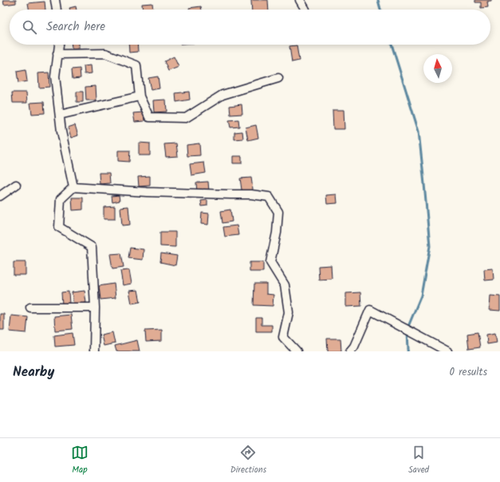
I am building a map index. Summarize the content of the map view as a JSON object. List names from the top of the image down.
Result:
{
  "north": "top",
  "page": {
    "search": "Search here",
    "heading": ["Nearby", "0 results"],
    "nav": ["Map", "Directions", "Saved"]
  }
}
